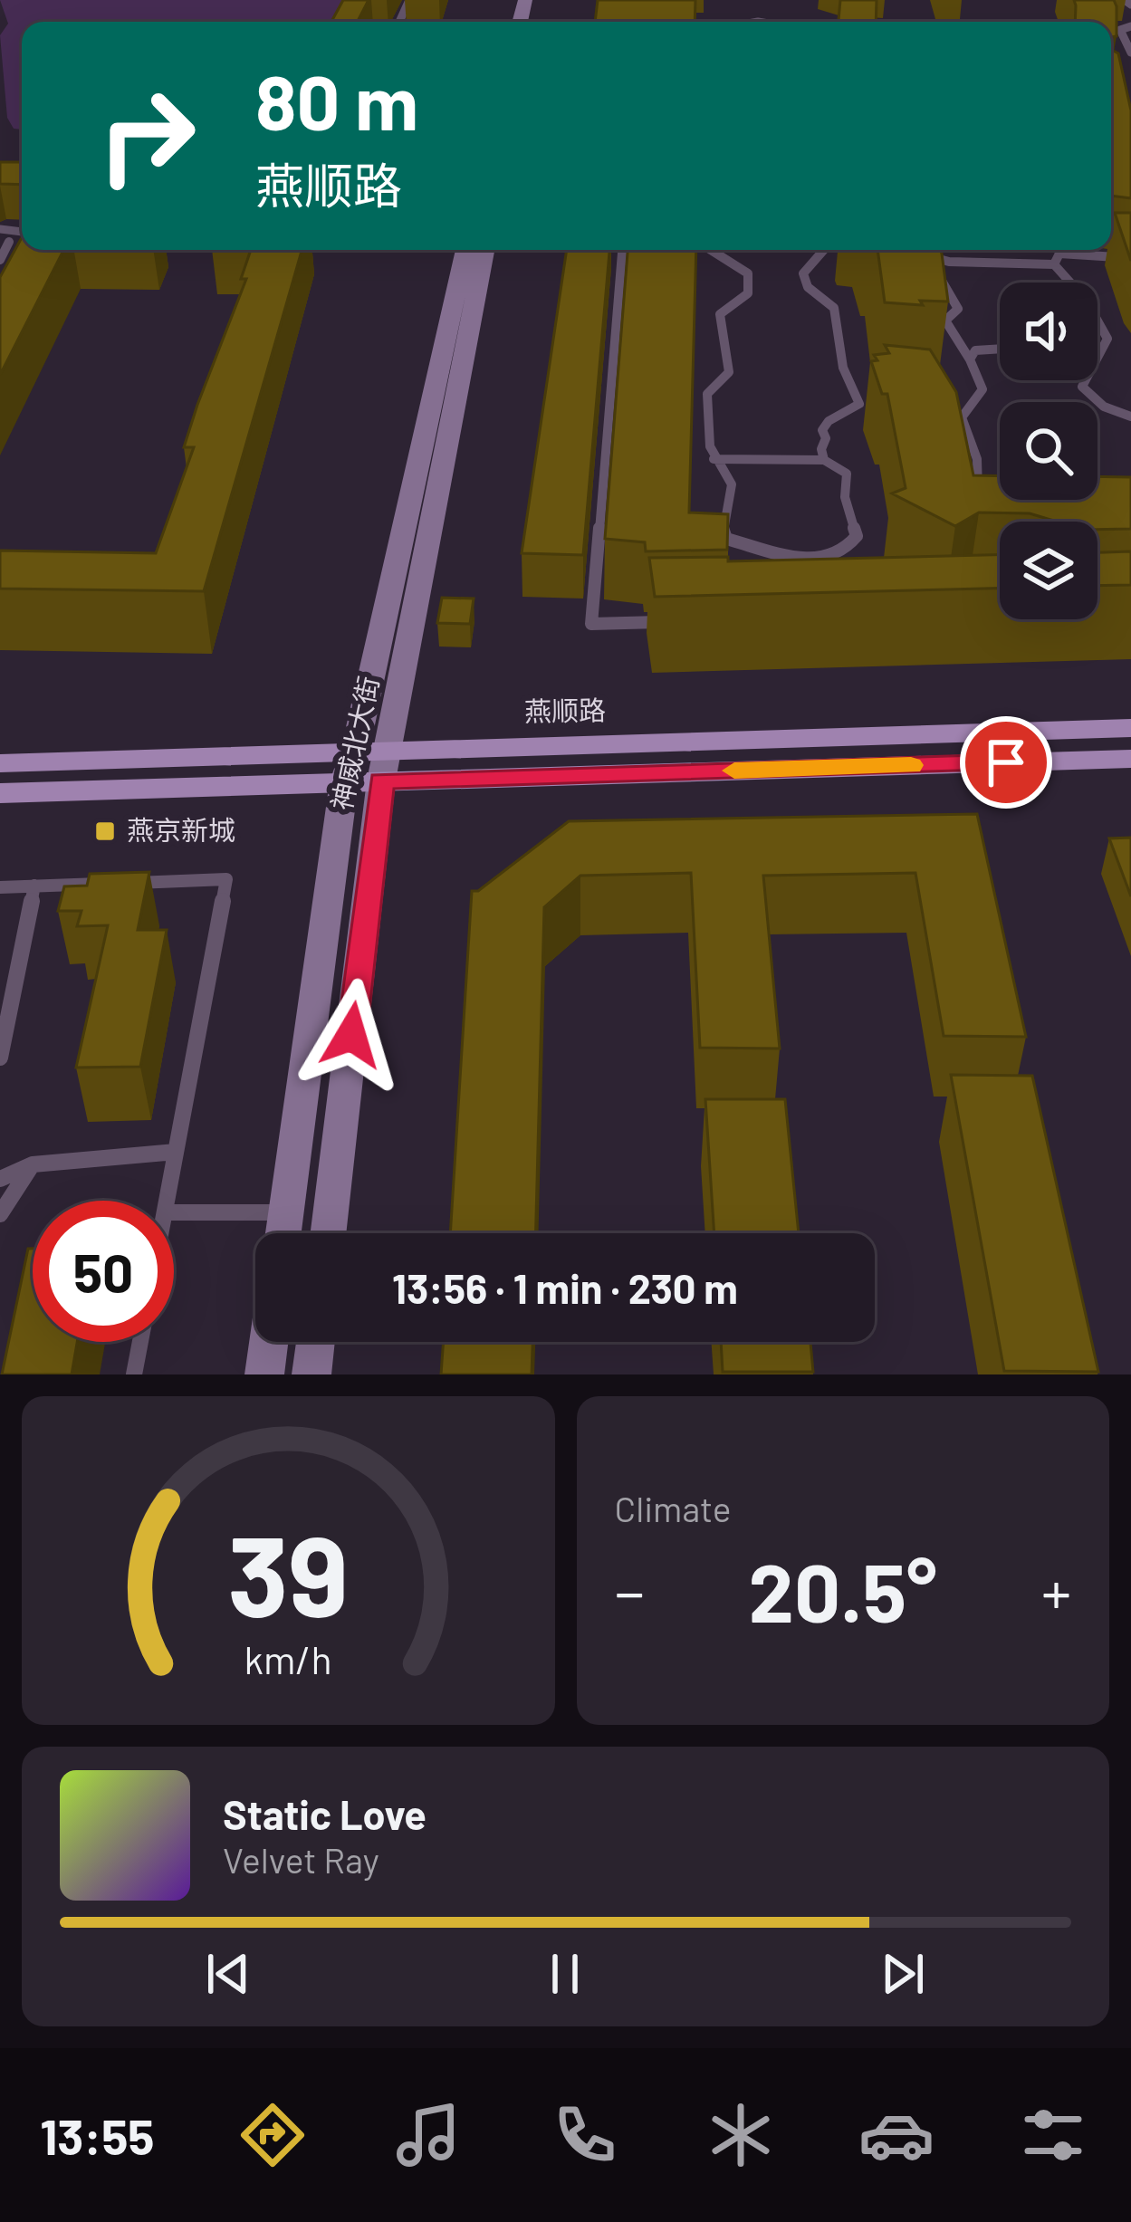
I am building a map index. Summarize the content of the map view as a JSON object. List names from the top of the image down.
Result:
{
  "streets": {
    "main road": ["燕顺路"],
    "street": ["神威北大街"]
  },
  "crossings": [
    ["燕顺路", "神威北大街"]
  ],
  "places": {
    "transit": ["燕京新城"]
  },
  "page": {
    "turn": ["80 m", "燕顺路"],
    "limit": "50",
    "trip": "13:56 · 1 min · 230 m",
    "tile": "Climate",
    "heat": ["−", "20.5°", "+"],
    "song": ["Static Love", "Velvet Ray"],
    "tabs": "13:55",
    "gauge": ["39", "km/h"]
  }
}
